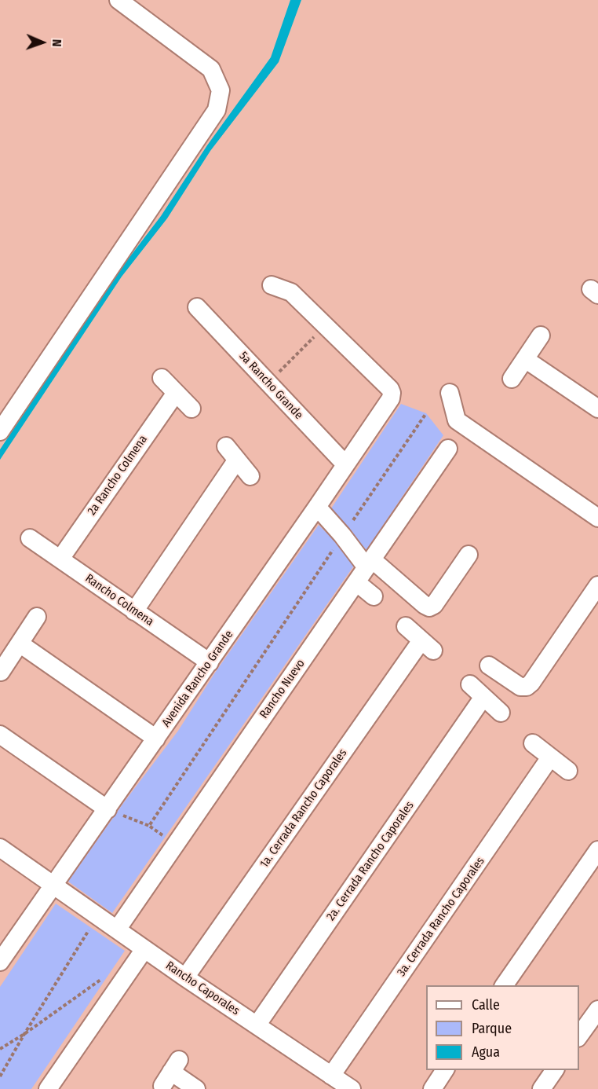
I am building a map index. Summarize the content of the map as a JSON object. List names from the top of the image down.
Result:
{
  "streets": {
    "street": [
      "5a Rancho Grande",
      "2a Rancho Colmena",
      "Rancho Colmena",
      "Avenida Rancho Grande",
      "Rancho Nuevo",
      "1a. Cerrada Rancho Caporales",
      "2a. Cerrada Rancho Caporales",
      "3a. Cerrada Rancho Caporales",
      "Rancho Caporales"
    ]
  },
  "crossings": [
    ["5a Rancho Grande", "Avenida Rancho Grande"],
    ["2a Rancho Colmena", "Rancho Colmena"],
    ["Rancho Colmena", "Avenida Rancho Grande"],
    ["Avenida Rancho Grande", "Rancho Caporales"],
    ["Rancho Nuevo", "Rancho Caporales"],
    ["1a. Cerrada Rancho Caporales", "Rancho Caporales"],
    ["2a. Cerrada Rancho Caporales", "Rancho Caporales"],
    ["3a. Cerrada Rancho Caporales", "Rancho Caporales"]
  ],
  "legend": ["Calle", "Parque", "Agua"],
  "north": "right"
}
